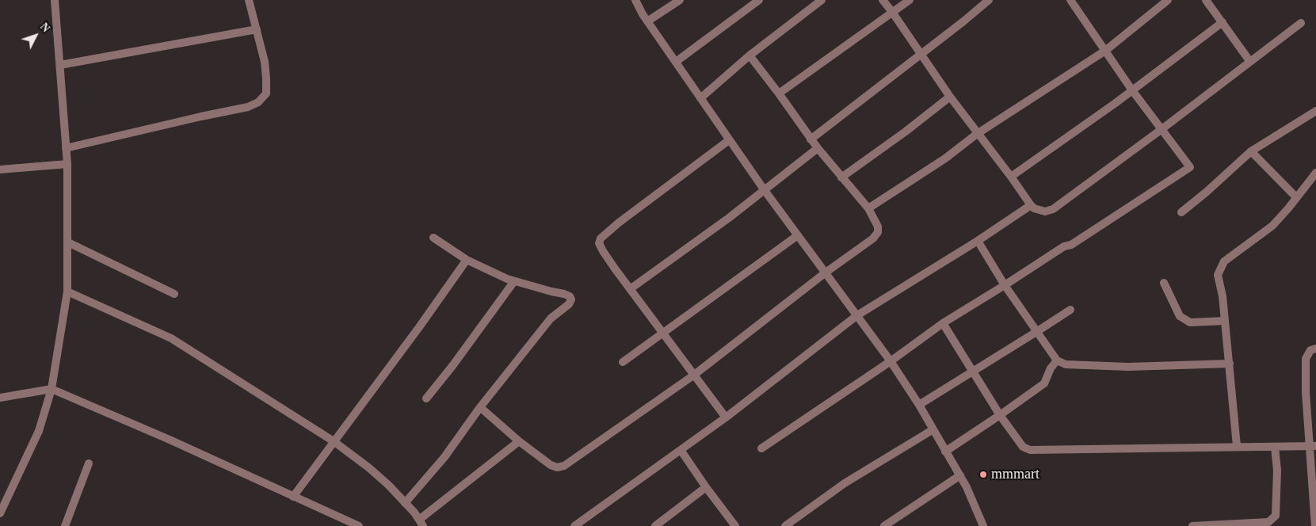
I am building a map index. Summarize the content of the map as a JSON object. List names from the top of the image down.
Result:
{
  "places": ["mmmart"],
  "north": "top right"
}
